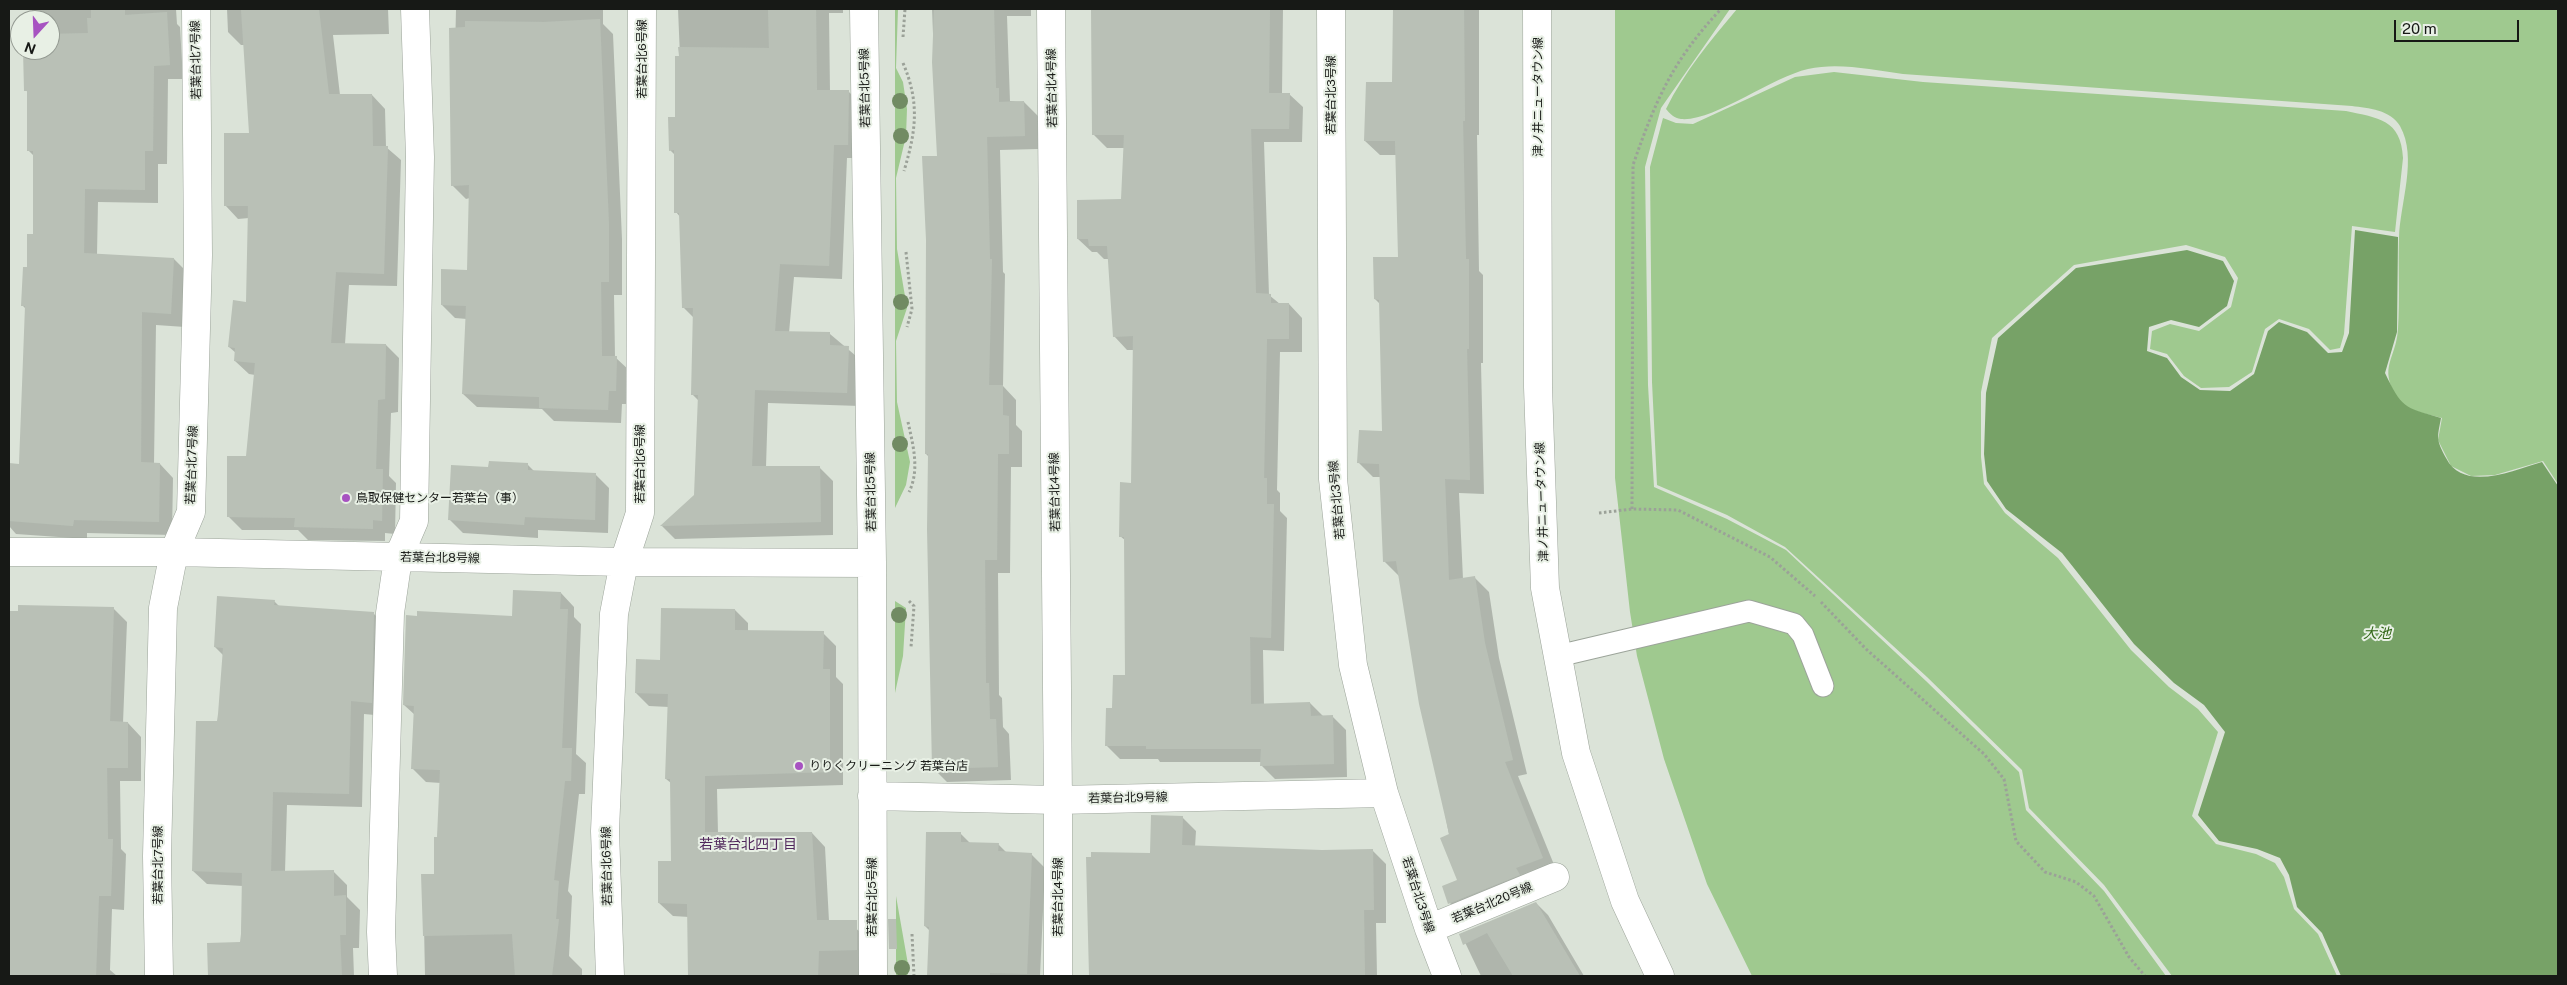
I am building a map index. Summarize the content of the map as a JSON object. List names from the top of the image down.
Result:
{
  "streets": {
    "street": [
      "若葉台北6号線",
      "若葉台北7号線",
      "若葉台北5号線",
      "若葉台北4号線",
      "若葉台北3号線",
      "津ノ井ニュータウン線",
      "若葉台北8号線",
      "若葉台北9号線",
      "若葉台北20号線"
    ]
  },
  "crossings": [
    ["若葉台北6号線", "若葉台北8号線"],
    ["若葉台北7号線", "若葉台北8号線"],
    ["若葉台北5号線", "若葉台北8号線"],
    ["若葉台北5号線", "若葉台北9号線"],
    ["若葉台北4号線", "若葉台北9号線"],
    ["若葉台北3号線", "若葉台北9号線"],
    ["若葉台北3号線", "若葉台北20号線"]
  ],
  "districts": ["若葉台北四丁目"],
  "water": ["大池"],
  "places": ["鳥取保健センター若葉台（事）", "りりくクリーニング 若葉台店"],
  "scale_bar": "20 m",
  "north": "bottom"
}
